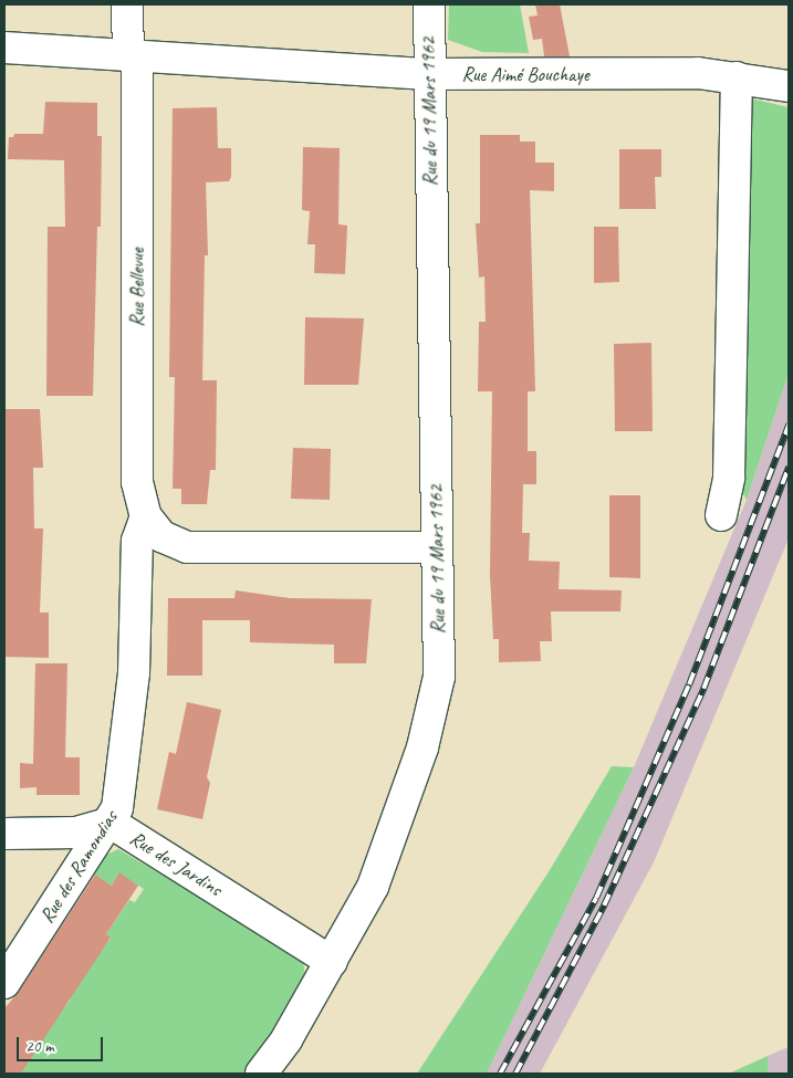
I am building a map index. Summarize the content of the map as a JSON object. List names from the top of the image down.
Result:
{
  "streets": {
    "street": [
      "Rue Aimé Bouchaye",
      "Rue du 19 Mars 1962",
      "Rue Bellevue",
      "Rue des Jardins",
      "Rue des Ramondias"
    ]
  },
  "crossings": [
    ["Rue Aimé Bouchaye", "Rue du 19 Mars 1962"],
    ["Rue Aimé Bouchaye", "Rue Bellevue"],
    ["Rue du 19 Mars 1962", "Rue Bellevue"],
    ["Rue du 19 Mars 1962", "Rue des Jardins"],
    ["Rue Bellevue", "Rue des Ramondias"],
    ["Rue des Jardins", "Rue des Ramondias"]
  ],
  "scale_bar": "20 m"
}
